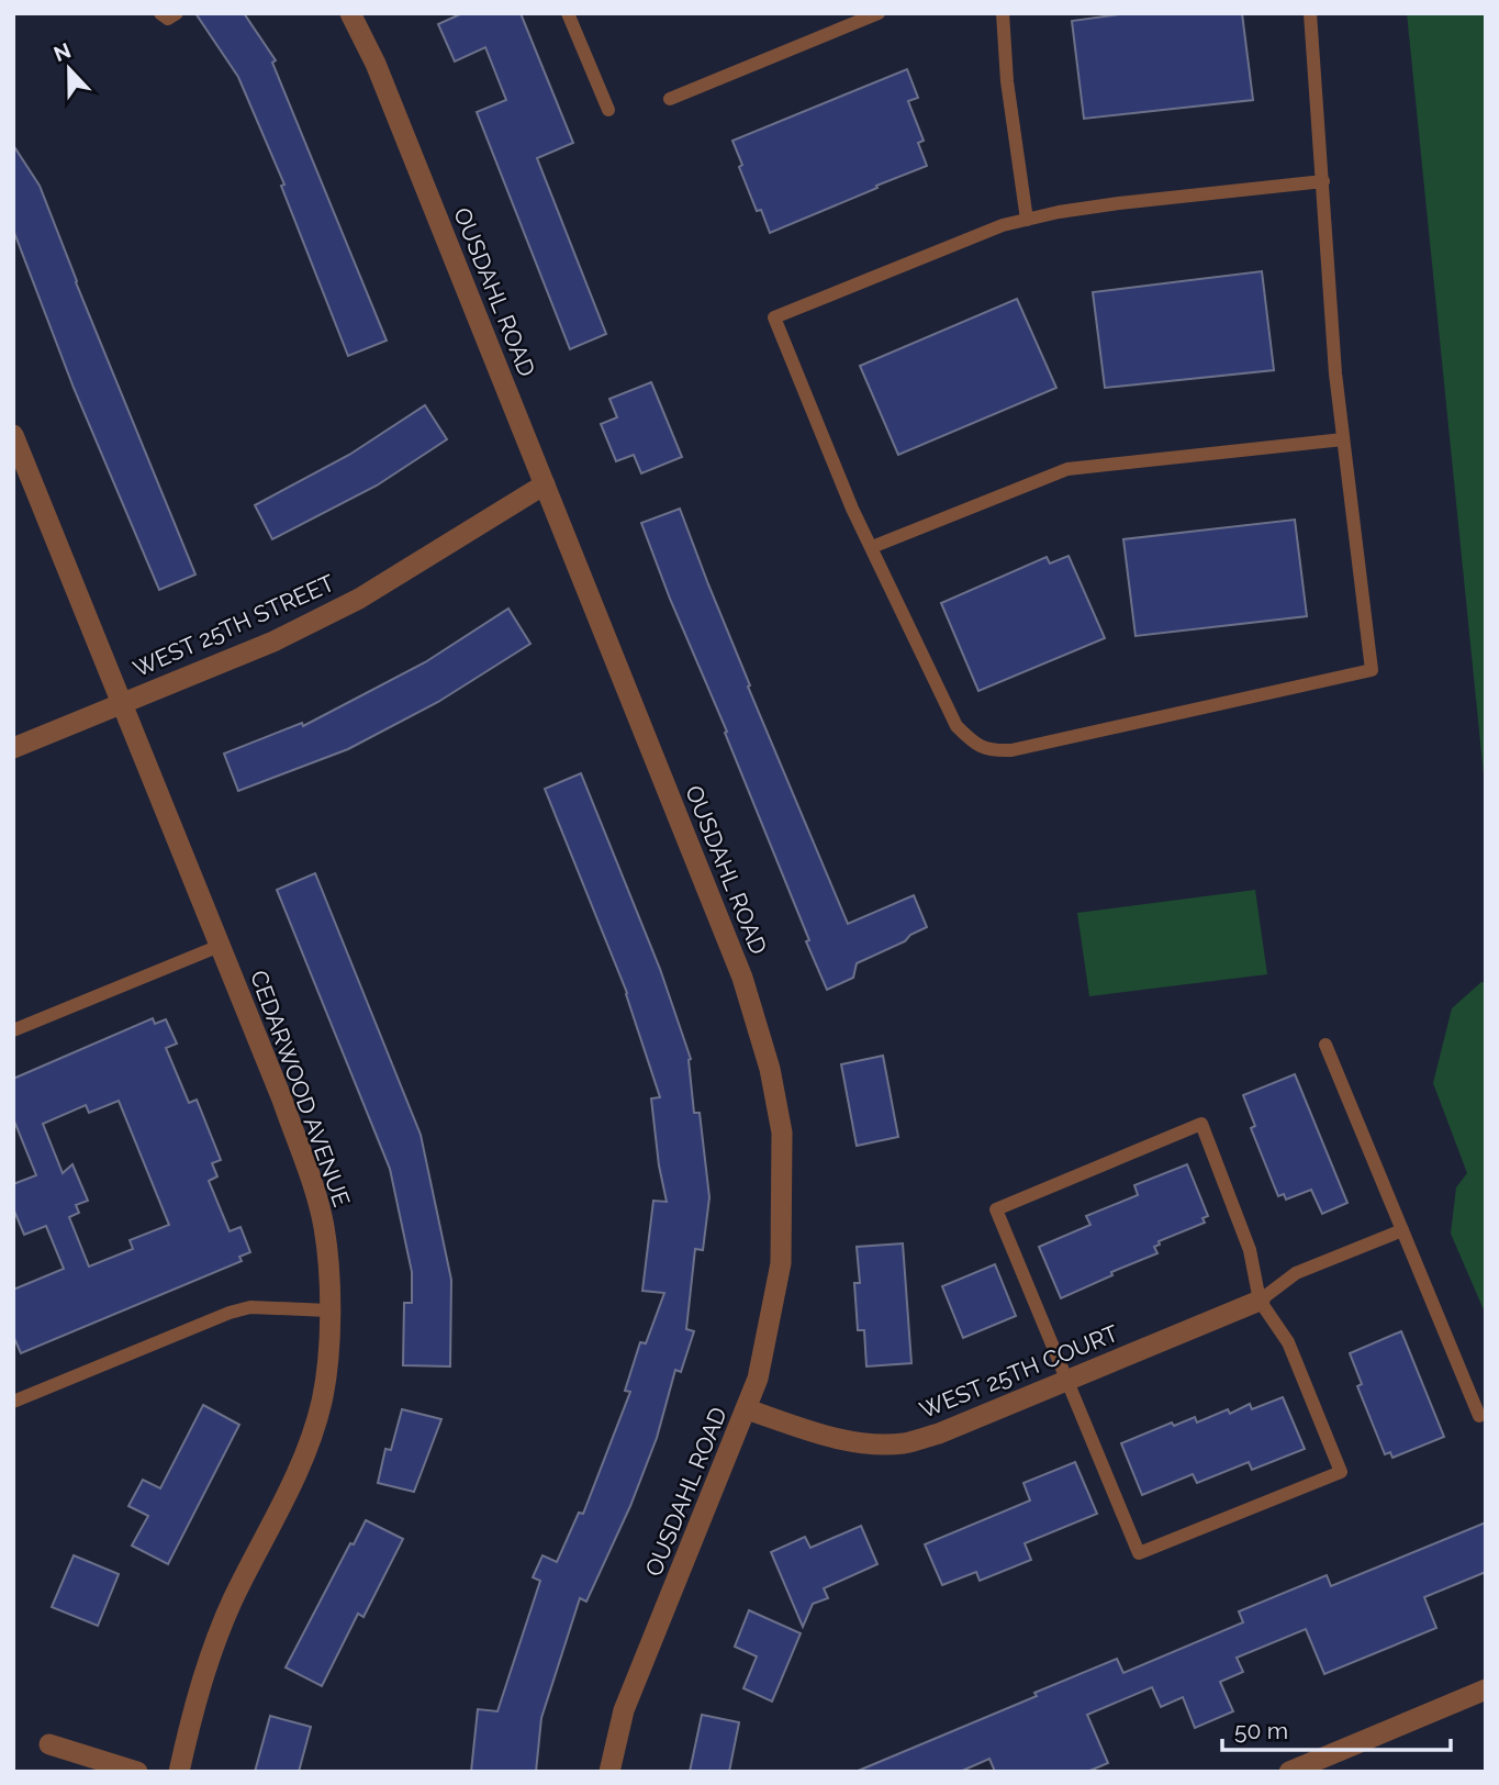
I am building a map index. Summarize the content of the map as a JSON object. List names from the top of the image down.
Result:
{
  "streets": {
    "street": [
      "OUSDAHL ROAD",
      "WEST 25TH STREET",
      "CEDARWOOD AVENUE",
      "WEST 25TH COURT"
    ]
  },
  "crossings": [
    ["OUSDAHL ROAD", "WEST 25TH STREET"],
    ["OUSDAHL ROAD", "WEST 25TH COURT"],
    ["WEST 25TH STREET", "CEDARWOOD AVENUE"]
  ],
  "scale_bar": "50 m",
  "north": "top"
}
